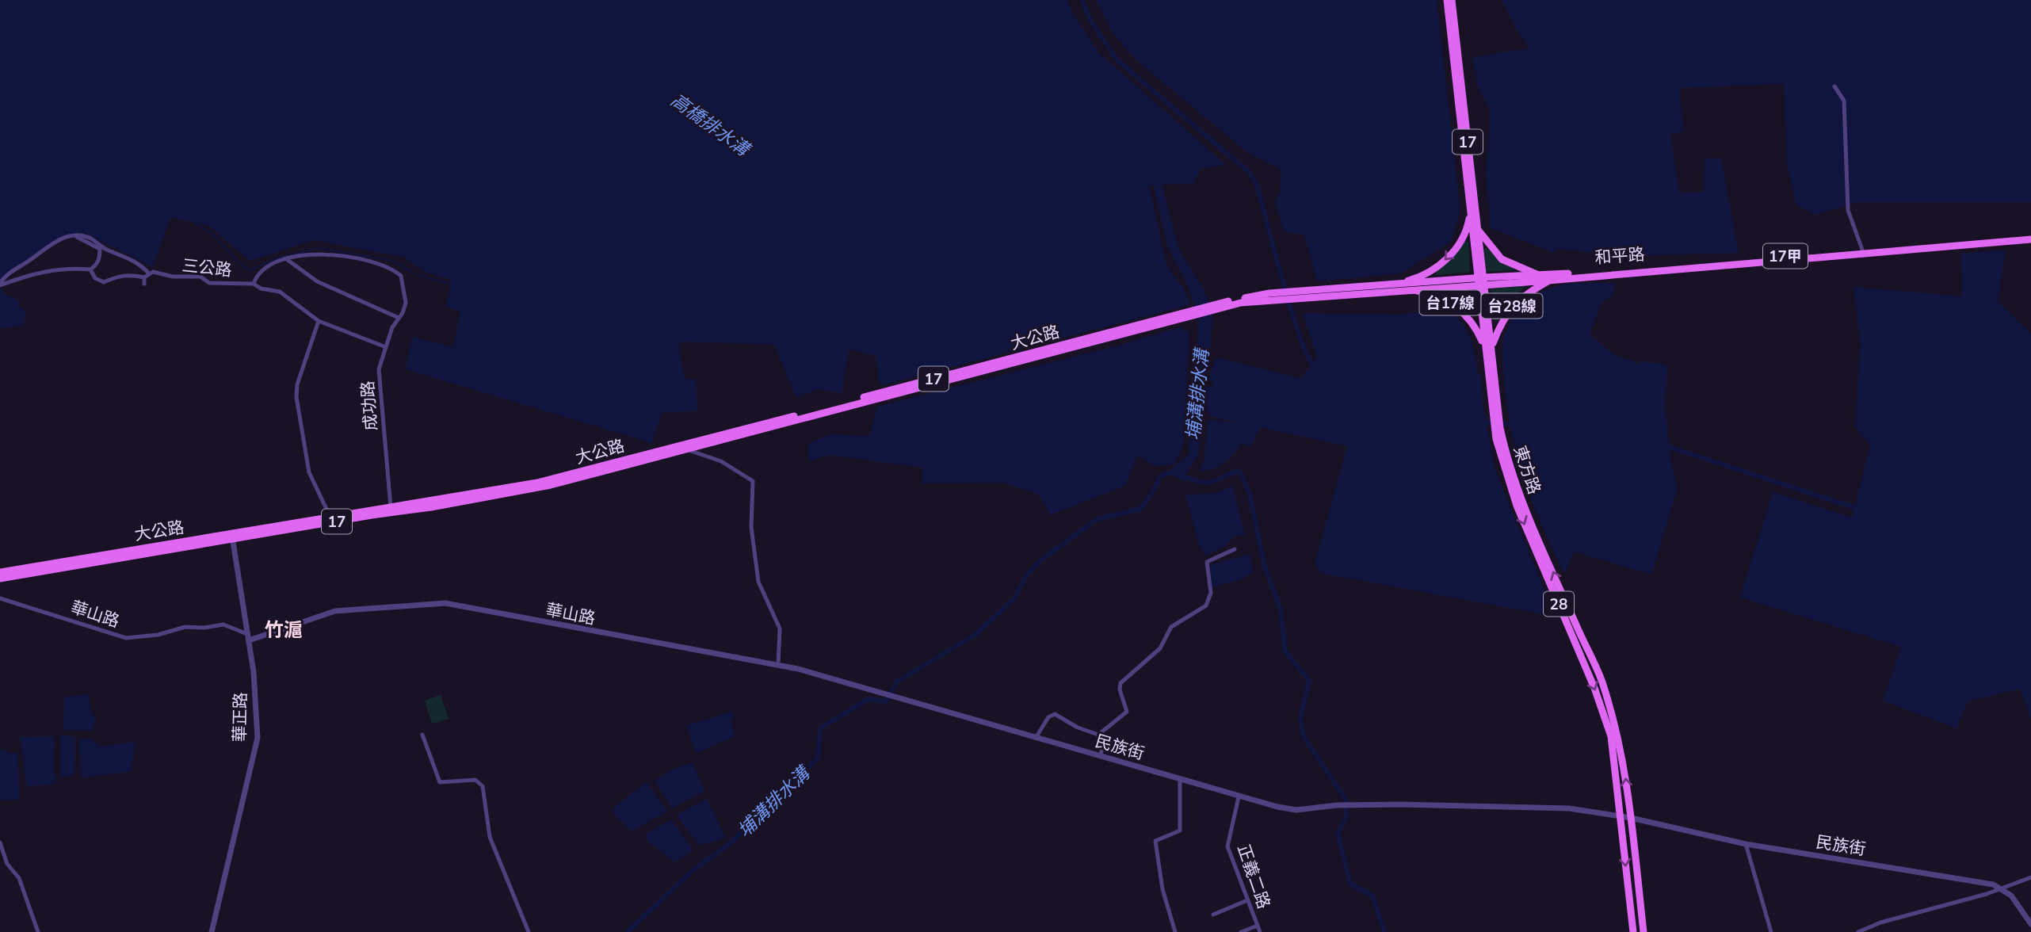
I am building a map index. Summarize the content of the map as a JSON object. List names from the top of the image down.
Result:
{
  "streets": {
    "main road": [
      "17",
      "和平路",
      "17甲",
      "台17線",
      "台28線",
      "大公路",
      "東方路",
      "28"
    ],
    "street": [
      "三公路",
      "成功路",
      "華山路",
      "華正路",
      "民族街",
      "正義二路"
    ]
  },
  "crossings": [
    ["和平路", "台17線"],
    ["和平路", "台28線"],
    ["和平路", "大公路"],
    ["和平路", "東方路"],
    ["三公路", "成功路"],
    ["台17線", "台28線"],
    ["台17線", "東方路"],
    ["台28線", "東方路"],
    ["大公路", "成功路"],
    ["大公路", "華正路"],
    ["東方路", "民族街"],
    ["華山路", "華正路"],
    ["華山路", "民族街"],
    ["民族街", "正義二路"]
  ],
  "districts": ["竹滬"],
  "water": ["高橋排水溝", "埔溝排水溝"]
}
